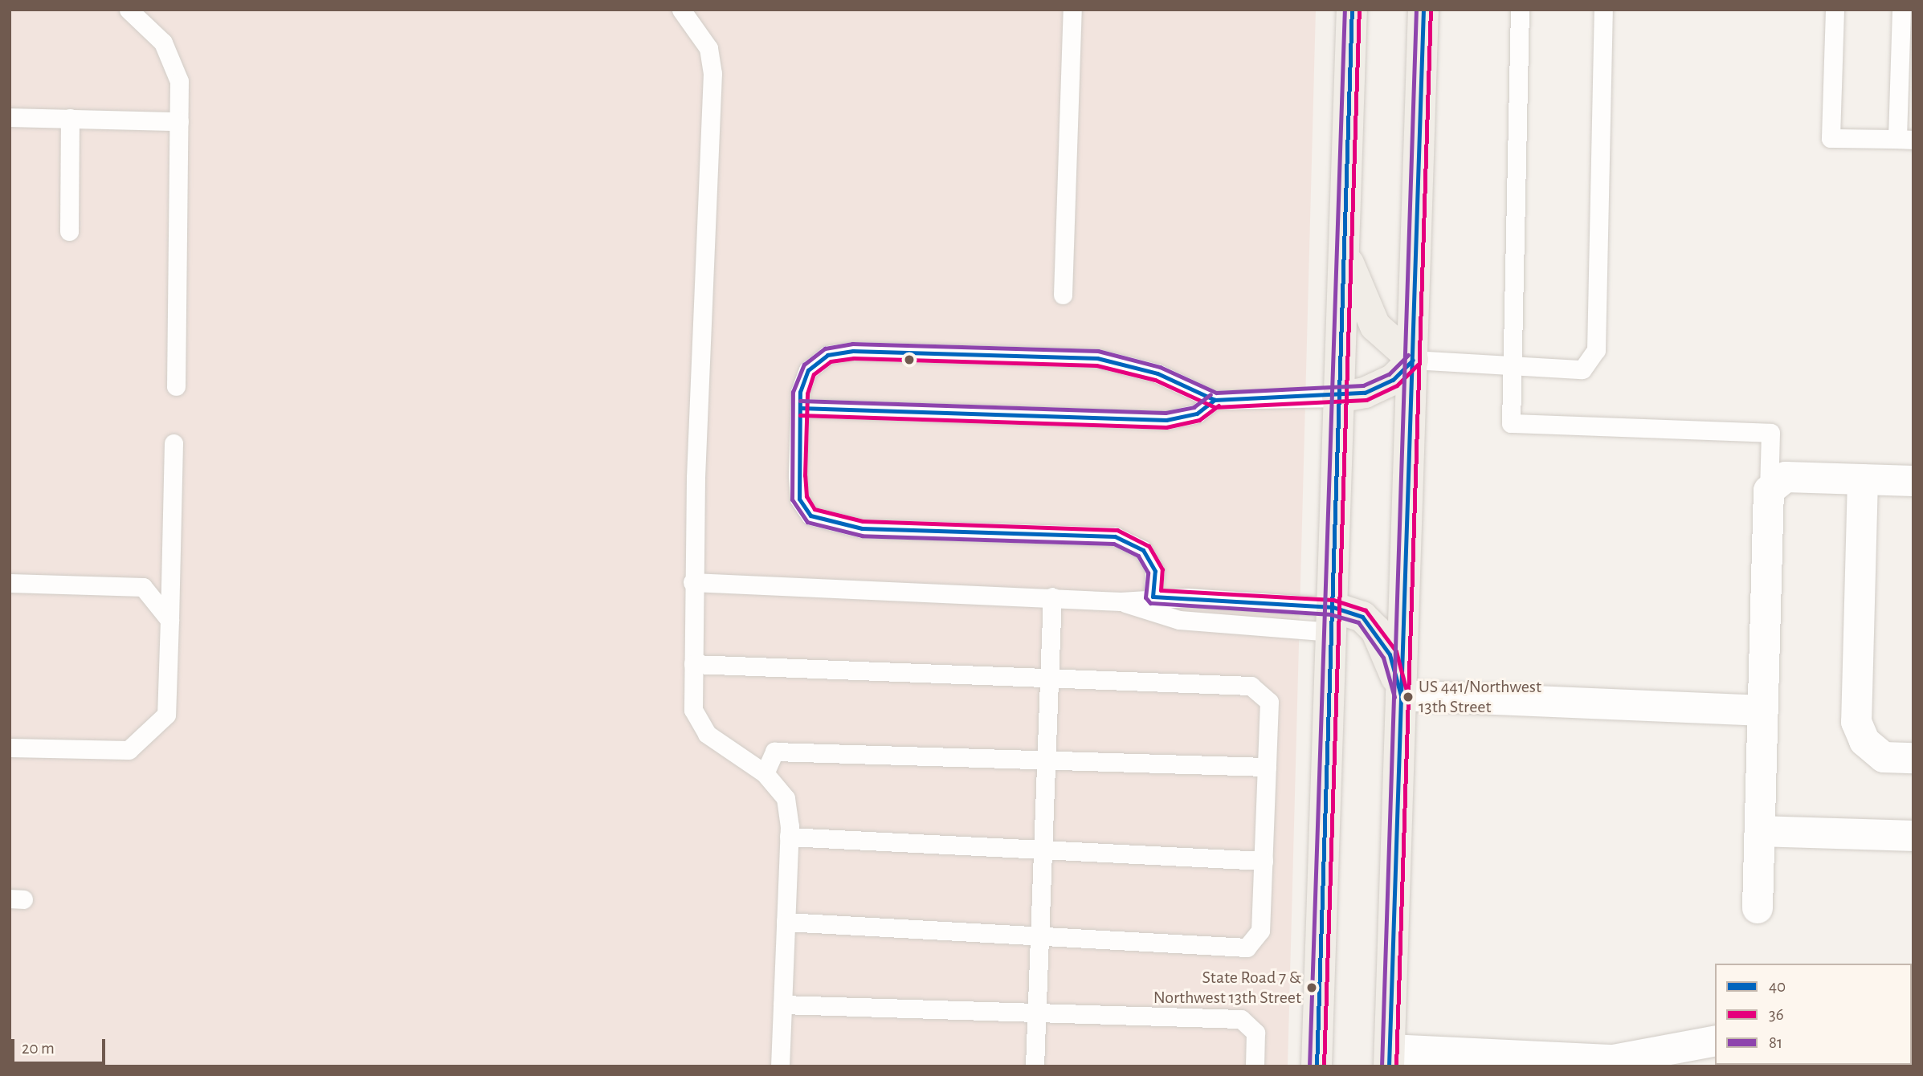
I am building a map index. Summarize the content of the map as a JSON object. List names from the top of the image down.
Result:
{
  "places": ["US 441/Northwest 13th Street", "State Road 7 & Northwest 13th Street"],
  "lines": ["transit line 40", "transit line 36", "transit line 81"],
  "legend": ["40", "36", "81"],
  "scale_bar": "20 m"
}
